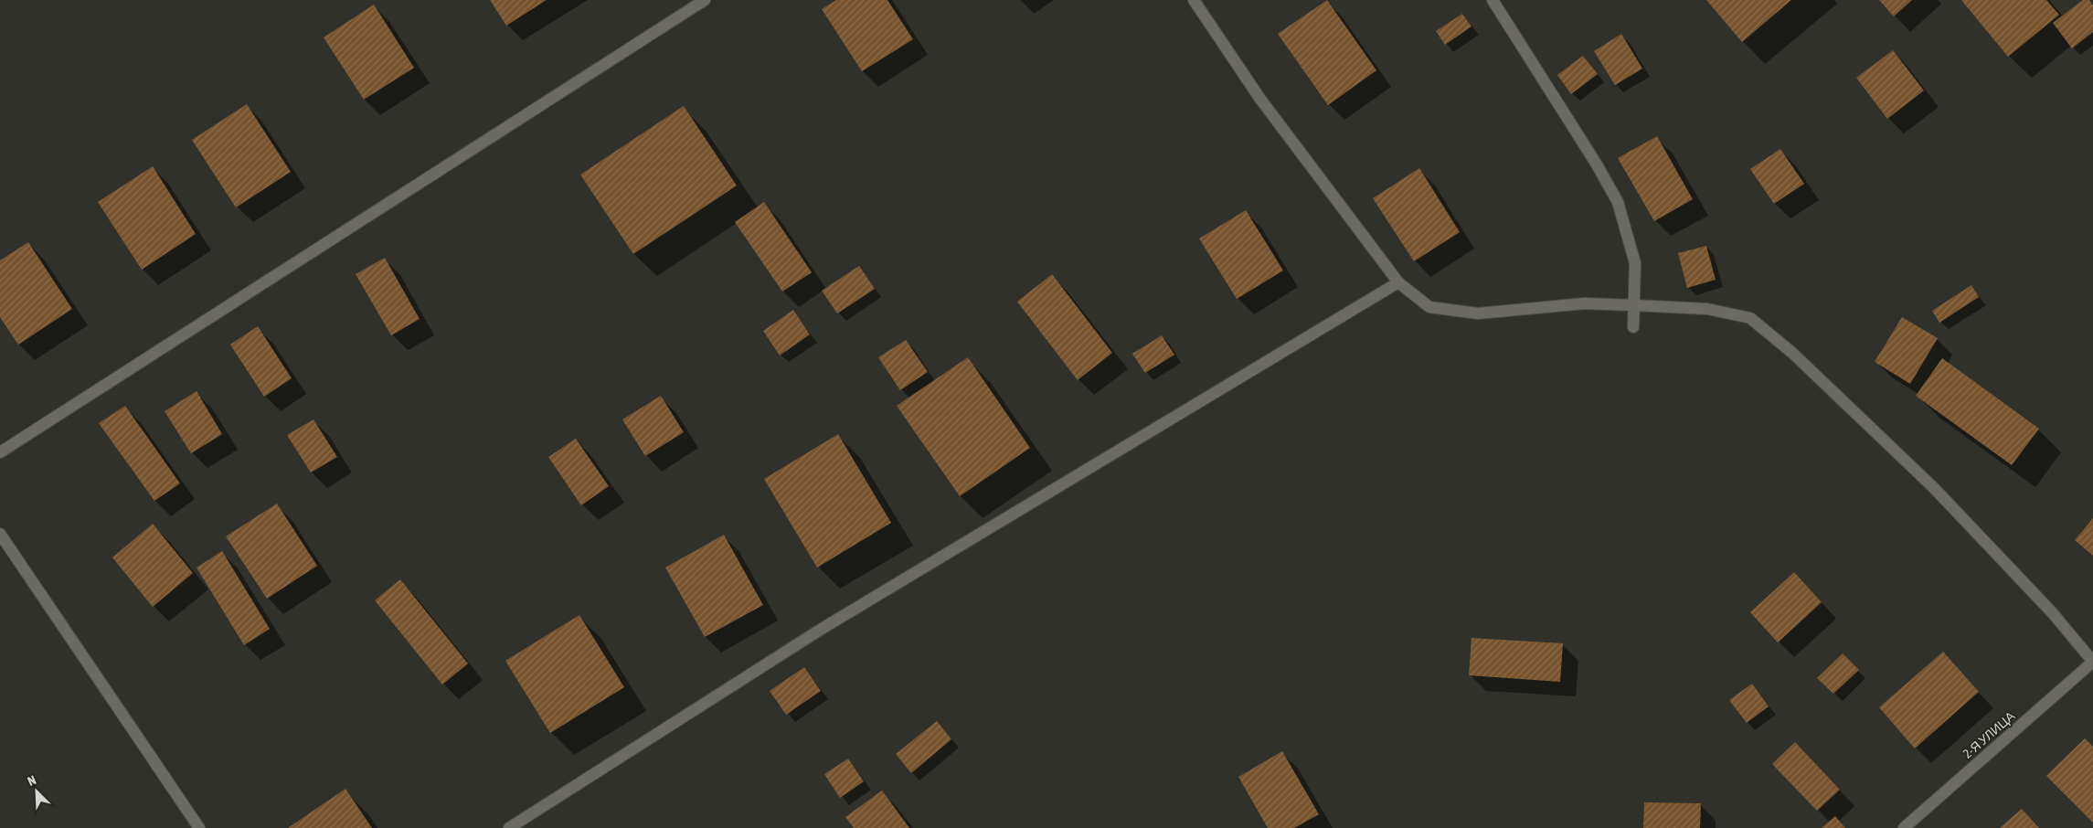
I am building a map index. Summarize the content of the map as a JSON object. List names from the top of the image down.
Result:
{
  "streets": {
    "street": ["2-Я УЛИЦА"]
  },
  "north": "top left"
}
